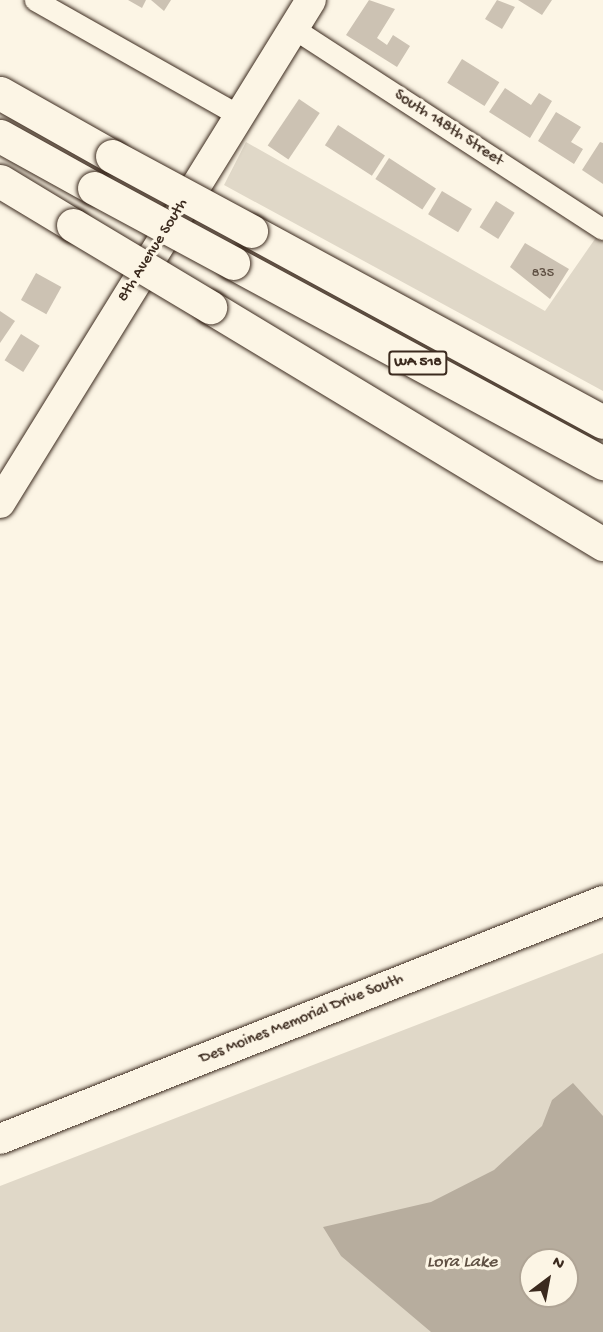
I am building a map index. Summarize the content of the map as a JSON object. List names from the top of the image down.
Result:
{
  "streets": {
    "highway": ["WA 518"],
    "main road": ["8th Avenue South", "Des Moines Memorial Drive South"],
    "street": ["South 148th Street"]
  },
  "crossings": [
    ["South 148th Street", "8th Avenue South"]
  ],
  "water": ["Lora Lake"],
  "house_numbers": ["835"],
  "north": "top right"
}
